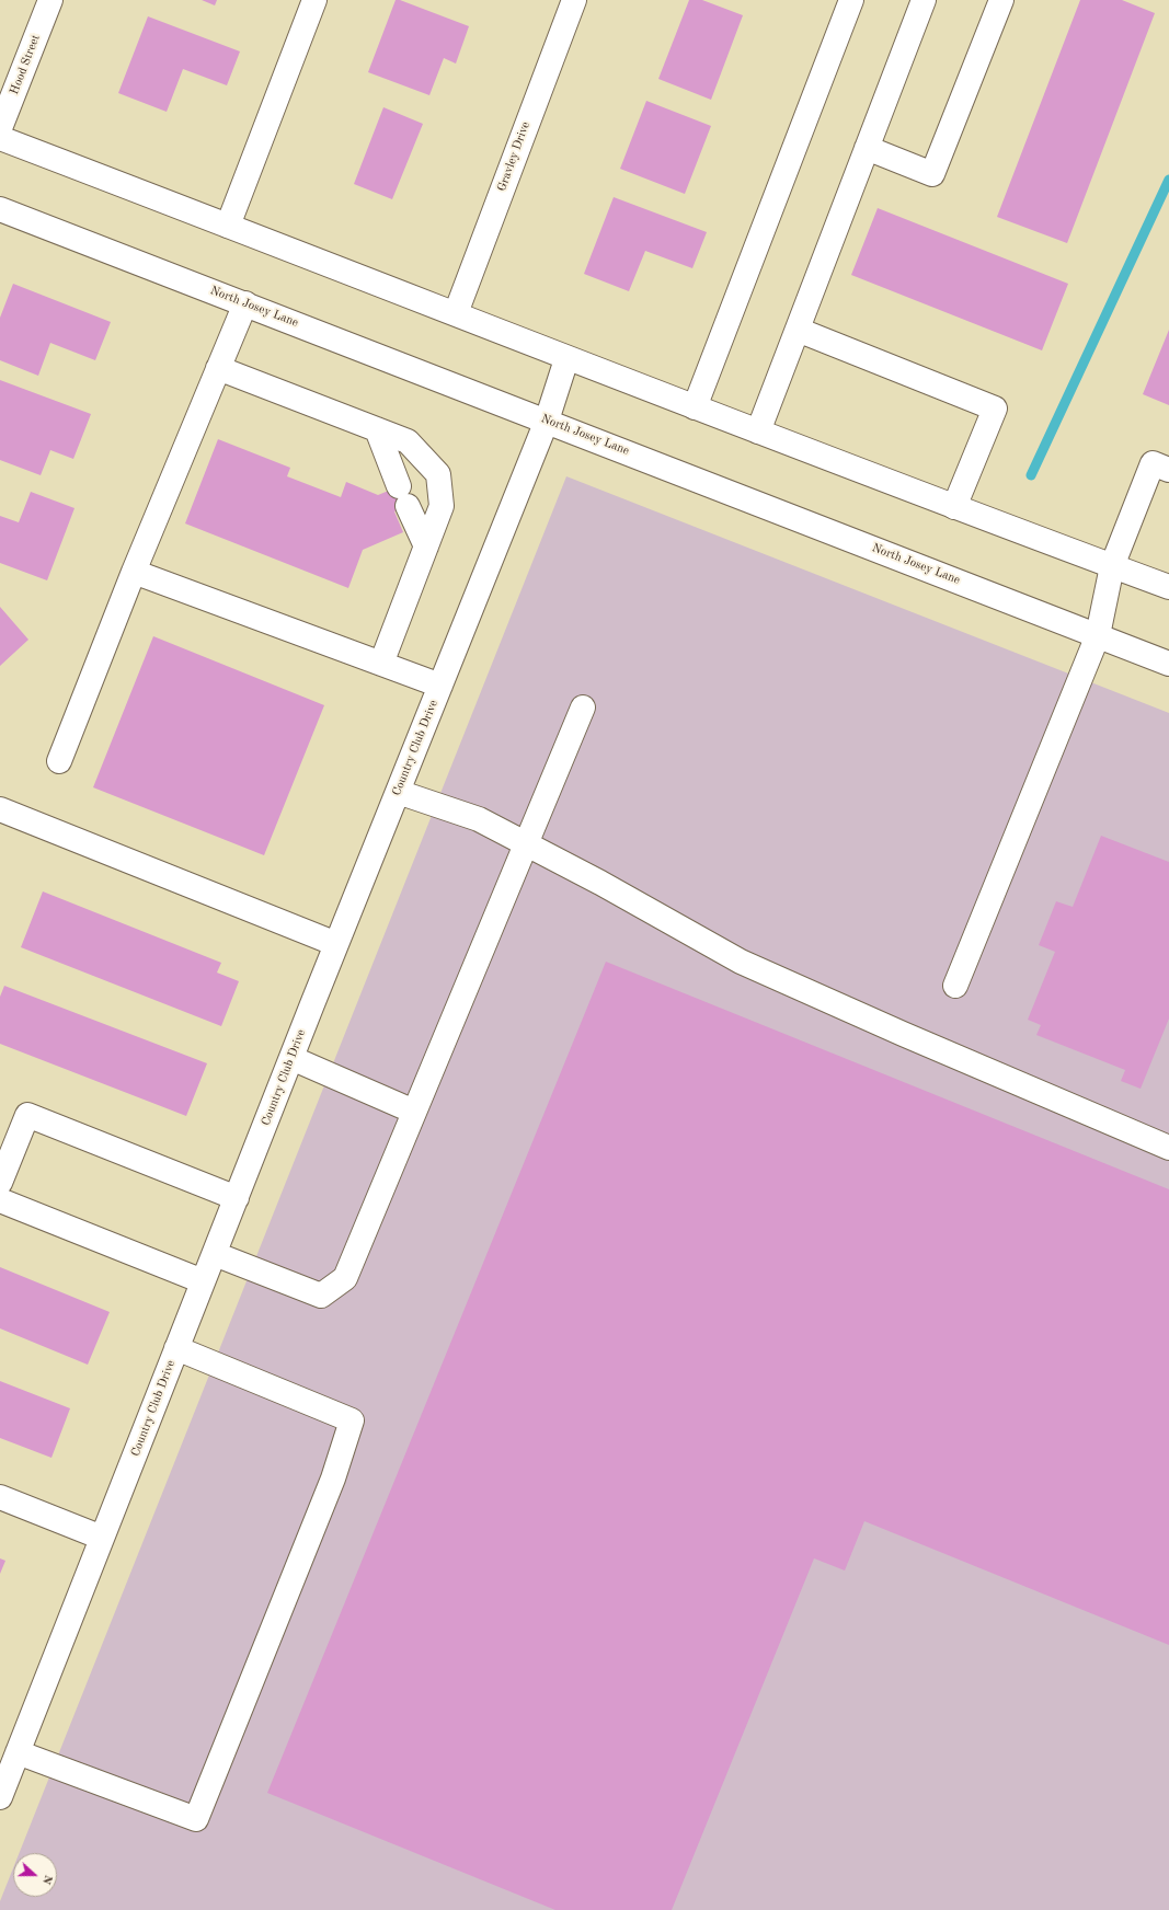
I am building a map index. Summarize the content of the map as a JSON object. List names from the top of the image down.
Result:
{
  "streets": {
    "main road": [
      "Hood Street",
      "Gravley Drive",
      "North Josey Lane",
      "Country Club Drive"
    ]
  },
  "crossings": [
    ["North Josey Lane", "Country Club Drive"]
  ],
  "north": "right"
}
